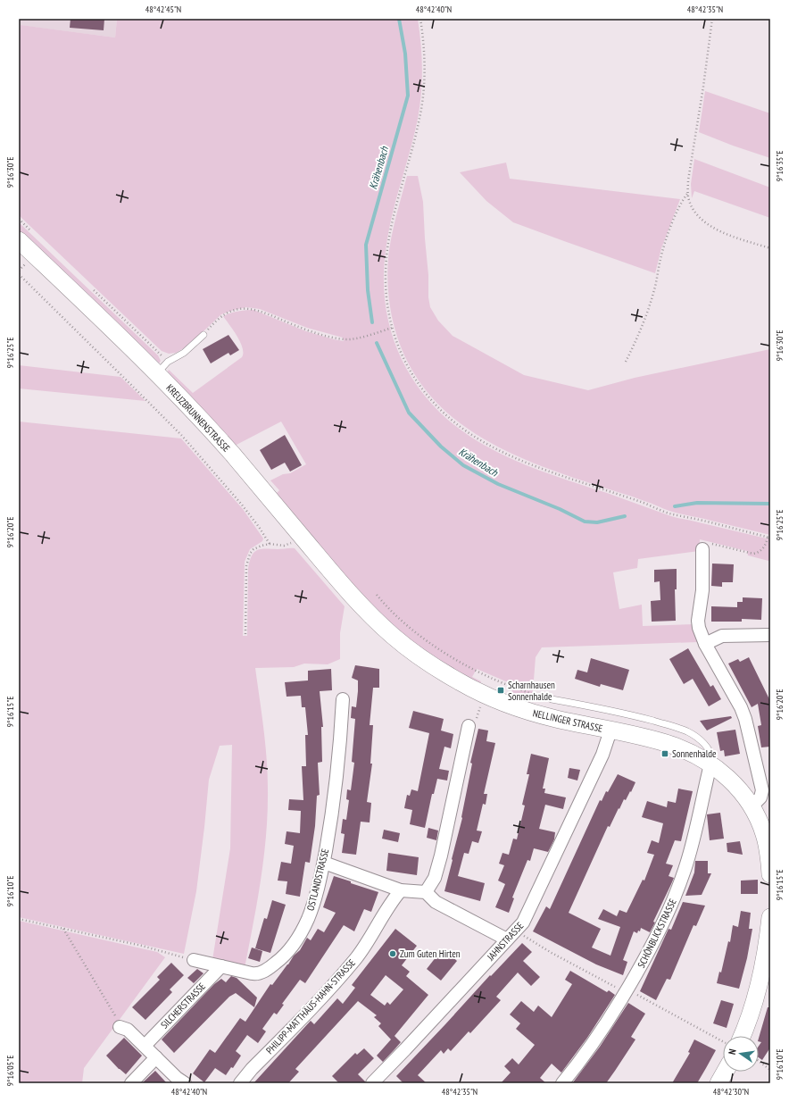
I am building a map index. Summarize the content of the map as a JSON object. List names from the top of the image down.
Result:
{
  "streets": {
    "main road": ["KREUZBRUNNENSTRASSE", "NELLINGER STRASSE"],
    "street": [
      "OSTLANDSTRASSE",
      "SCHÖNBLICKSTRASSE",
      "JAHNSTRASSE",
      "SILCHERSTRASSE",
      "PHILIPP-MATTHÄUS-HAHN-STRASSE"
    ]
  },
  "crossings": [
    ["KREUZBRUNNENSTRASSE", "NELLINGER STRASSE"],
    ["NELLINGER STRASSE", "SCHÖNBLICKSTRASSE"],
    ["NELLINGER STRASSE", "JAHNSTRASSE"],
    ["OSTLANDSTRASSE", "SILCHERSTRASSE"]
  ],
  "water": ["Krähenbach"],
  "places": {
    "transit": ["Scharnhausen Sonnenhalde", "Sonnenhalde"],
    "other": ["Zum Guten Hirten"]
  },
  "north": "left",
  "coordinates": [
    "48°42'45\"N",
    "48°42'40\"N",
    "48°42'35\"N",
    "9°16'35\"E",
    "9°16'30\"E",
    "9°16'25\"E",
    "9°16'20\"E",
    "9°16'15\"E",
    "9°16'10\"E",
    "9°16'05\"E",
    "48°42'30\"N"
  ]
}
